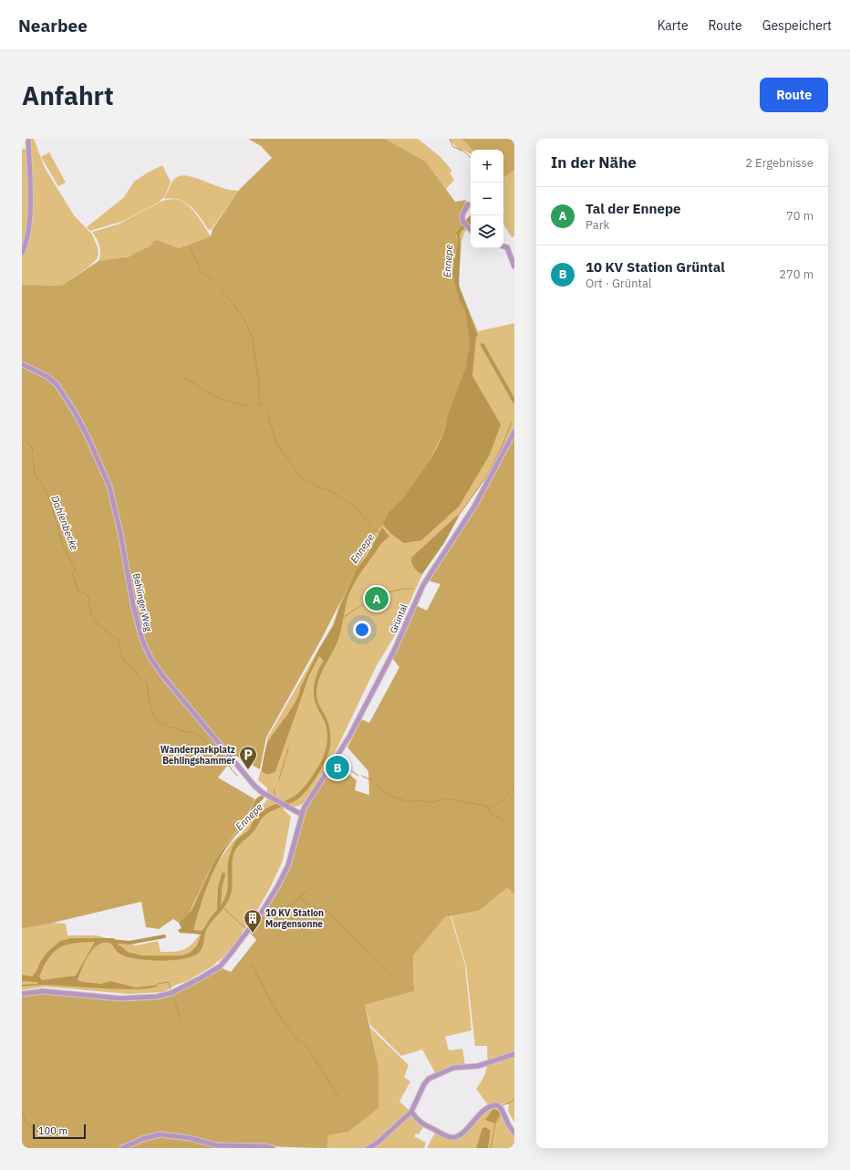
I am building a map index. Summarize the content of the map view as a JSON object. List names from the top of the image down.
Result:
{
  "streets": {
    "street": ["Behlinger Weg", "Grüntal"]
  },
  "crossings": [
    ["Behlinger Weg", "Grüntal"]
  ],
  "water": ["Ennepe", "Dahlenbecke"],
  "places": {
    "parking": ["Wanderparkplatz Behlingshammer"],
    "building": ["10 KV Station Morgensonne"]
  },
  "scale_bar": "100 m",
  "page": {
    "header": "Nearbee",
    "nav": ["Karte", "Route", "Gespeichert"],
    "buttons": "Route",
    "title": "Anfahrt",
    "heading": ["In der Nähe", "2 Ergebnisse"],
    "map_buttons": ["+", "−"],
    "list": [
      {
        "mark": "A",
        "name": "Tal der Ennepe",
        "note": "Park",
        "value": "70 m"
      },
      {
        "mark": "B",
        "name": "10 KV Station Grüntal",
        "note": "Ort · Grüntal",
        "value": "270 m"
      }
    ],
    "pins": ["A", "B"],
    "scale": "100 m"
  }
}
